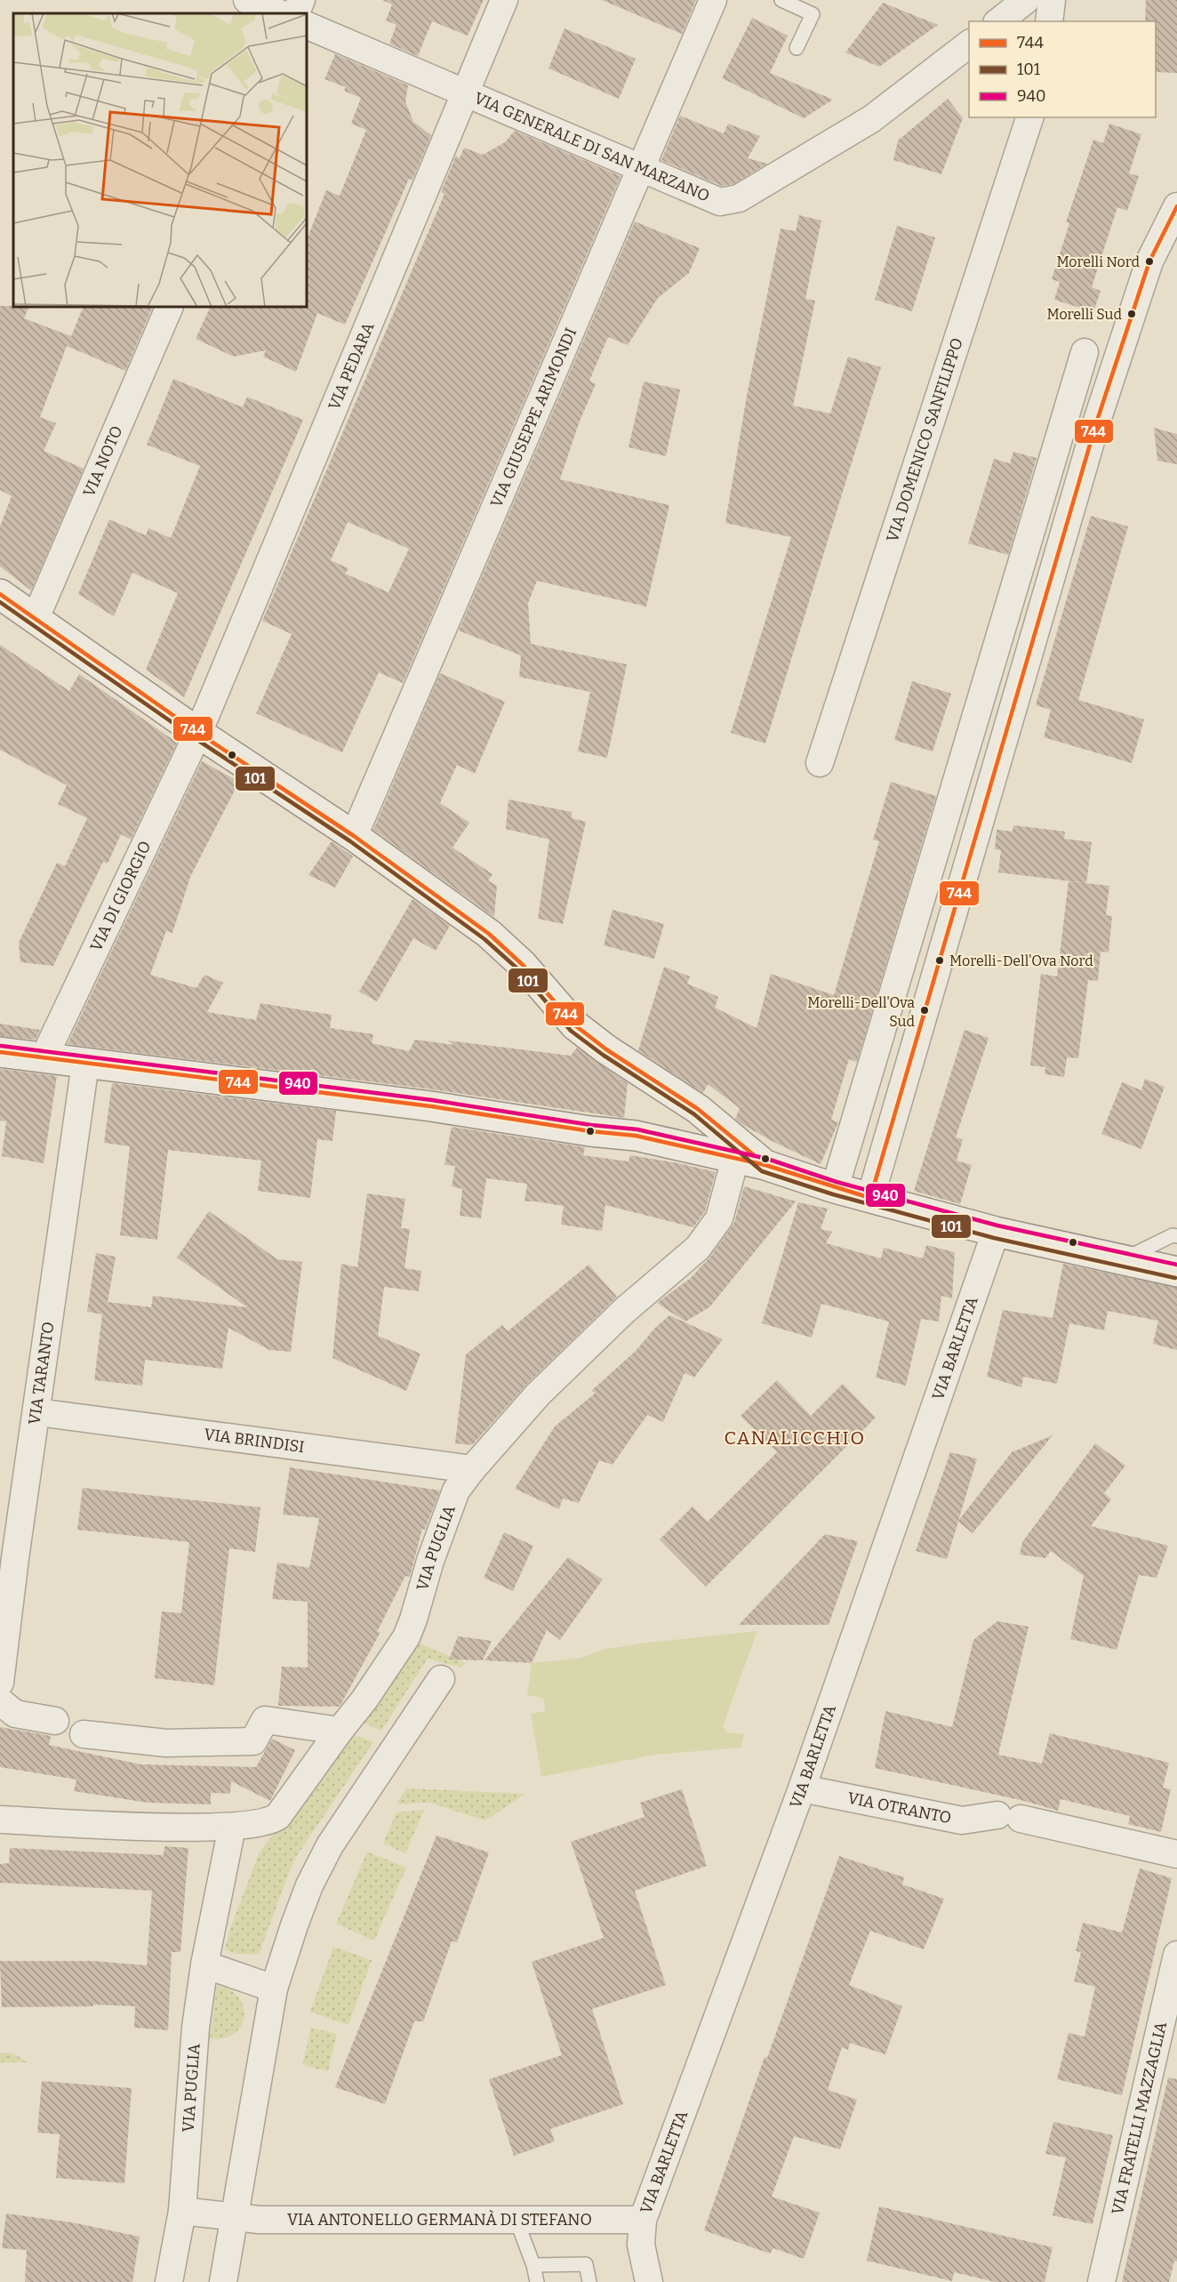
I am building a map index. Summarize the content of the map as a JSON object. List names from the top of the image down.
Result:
{
  "streets": {
    "street": [
      "VIA GENERALE DI SAN MARZANO",
      "VIA PEDARA",
      "VIA GIUSEPPE ARIMONDI",
      "VIA DOMENICO SANFILIPPO",
      "VIA NOTO",
      "VIA DI GIORGIO",
      "VIA BARLETTA",
      "VIA TARANTO",
      "VIA BRINDISI",
      "VIA PUGLIA",
      "VIA OTRANTO",
      "VIA FRATELLI MAZZAGLIA",
      "VIA ANTONELLO GERMANÀ DI STEFANO"
    ]
  },
  "crossings": [
    ["VIA GENERALE DI SAN MARZANO", "VIA PEDARA"],
    ["VIA GENERALE DI SAN MARZANO", "VIA GIUSEPPE ARIMONDI"],
    ["VIA PEDARA", "VIA DI GIORGIO"],
    ["VIA BARLETTA", "VIA OTRANTO"],
    ["VIA BARLETTA", "VIA ANTONELLO GERMANÀ DI STEFANO"],
    ["VIA TARANTO", "VIA BRINDISI"],
    ["VIA BRINDISI", "VIA PUGLIA"]
  ],
  "districts": ["CANALICCHIO"],
  "places": [
    "Morelli Nord",
    "Morelli Sud",
    "Morelli-Dell'Ova Nord",
    "Morelli-Dell'Ova Sud"
  ],
  "lines": ["transit line 744", "transit line 101", "transit line 940"],
  "legend": ["744", "101", "940"]
}
